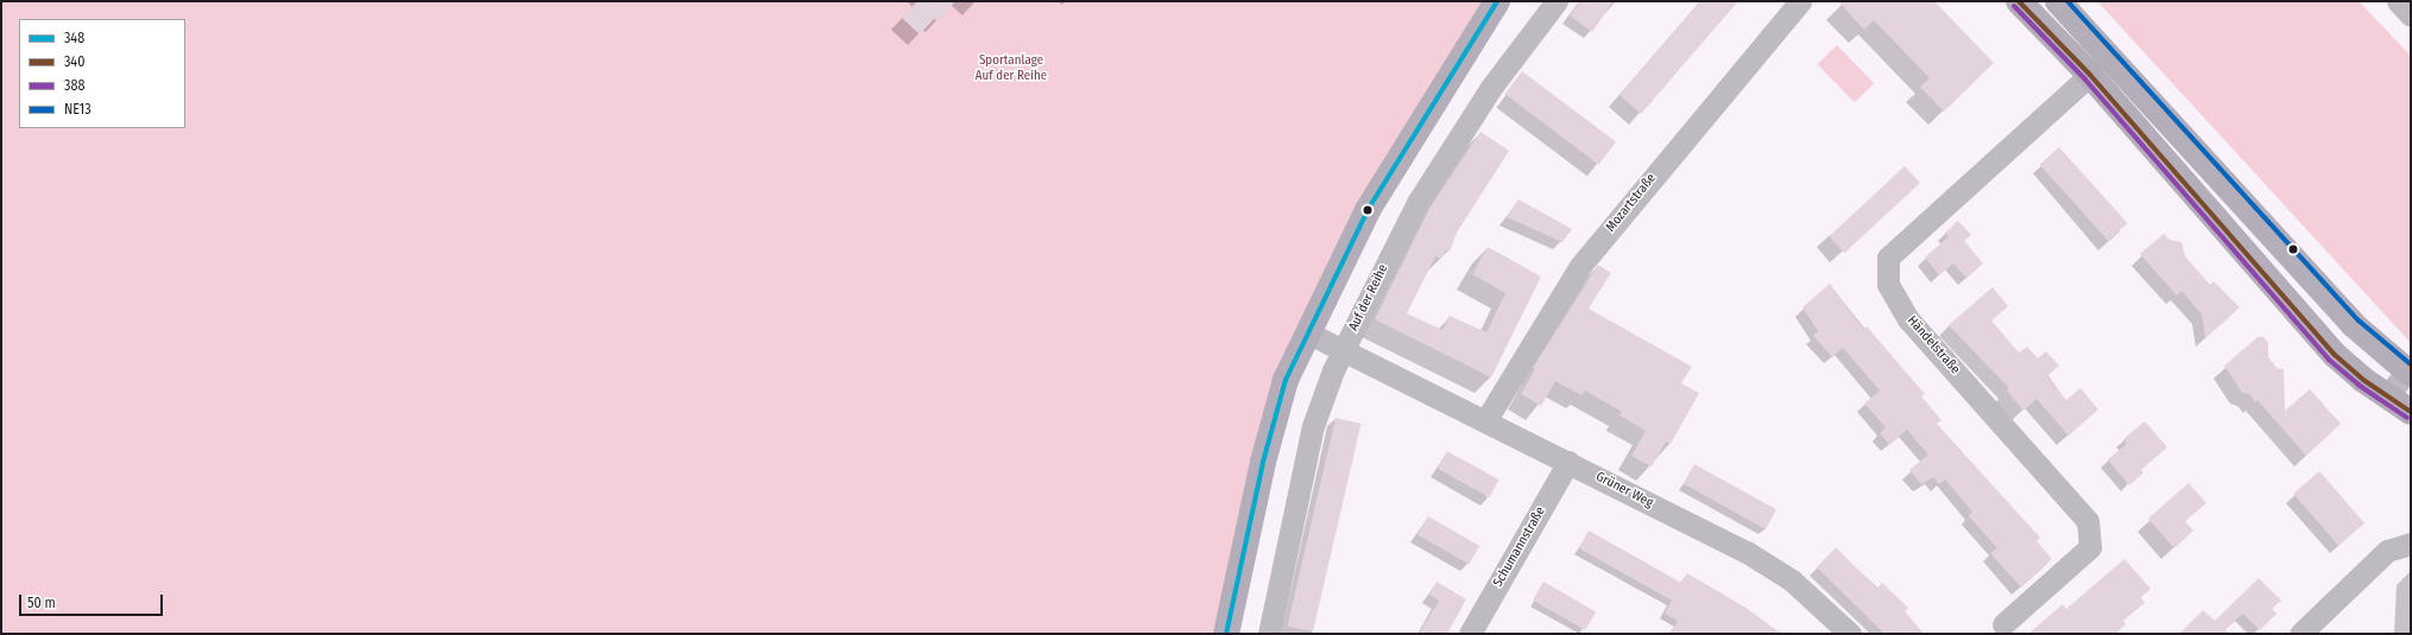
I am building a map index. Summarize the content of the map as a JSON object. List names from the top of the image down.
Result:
{
  "streets": {
    "street": [
      "Mozartstraße",
      "Auf der Reihe",
      "Händelstraße",
      "Grüner Weg",
      "Schumannstraße"
    ]
  },
  "crossings": [
    ["Mozartstraße", "Grüner Weg"],
    ["Auf der Reihe", "Grüner Weg"],
    ["Grüner Weg", "Schumannstraße"]
  ],
  "parks": ["Sportanlage Auf der Reihe"],
  "lines": [
    "transit line 348",
    "transit line 340",
    "transit line NE13",
    "transit line 388"
  ],
  "legend": [
    "348",
    "340",
    "388",
    "NE13"
  ],
  "scale_bar": "50 m"
}
